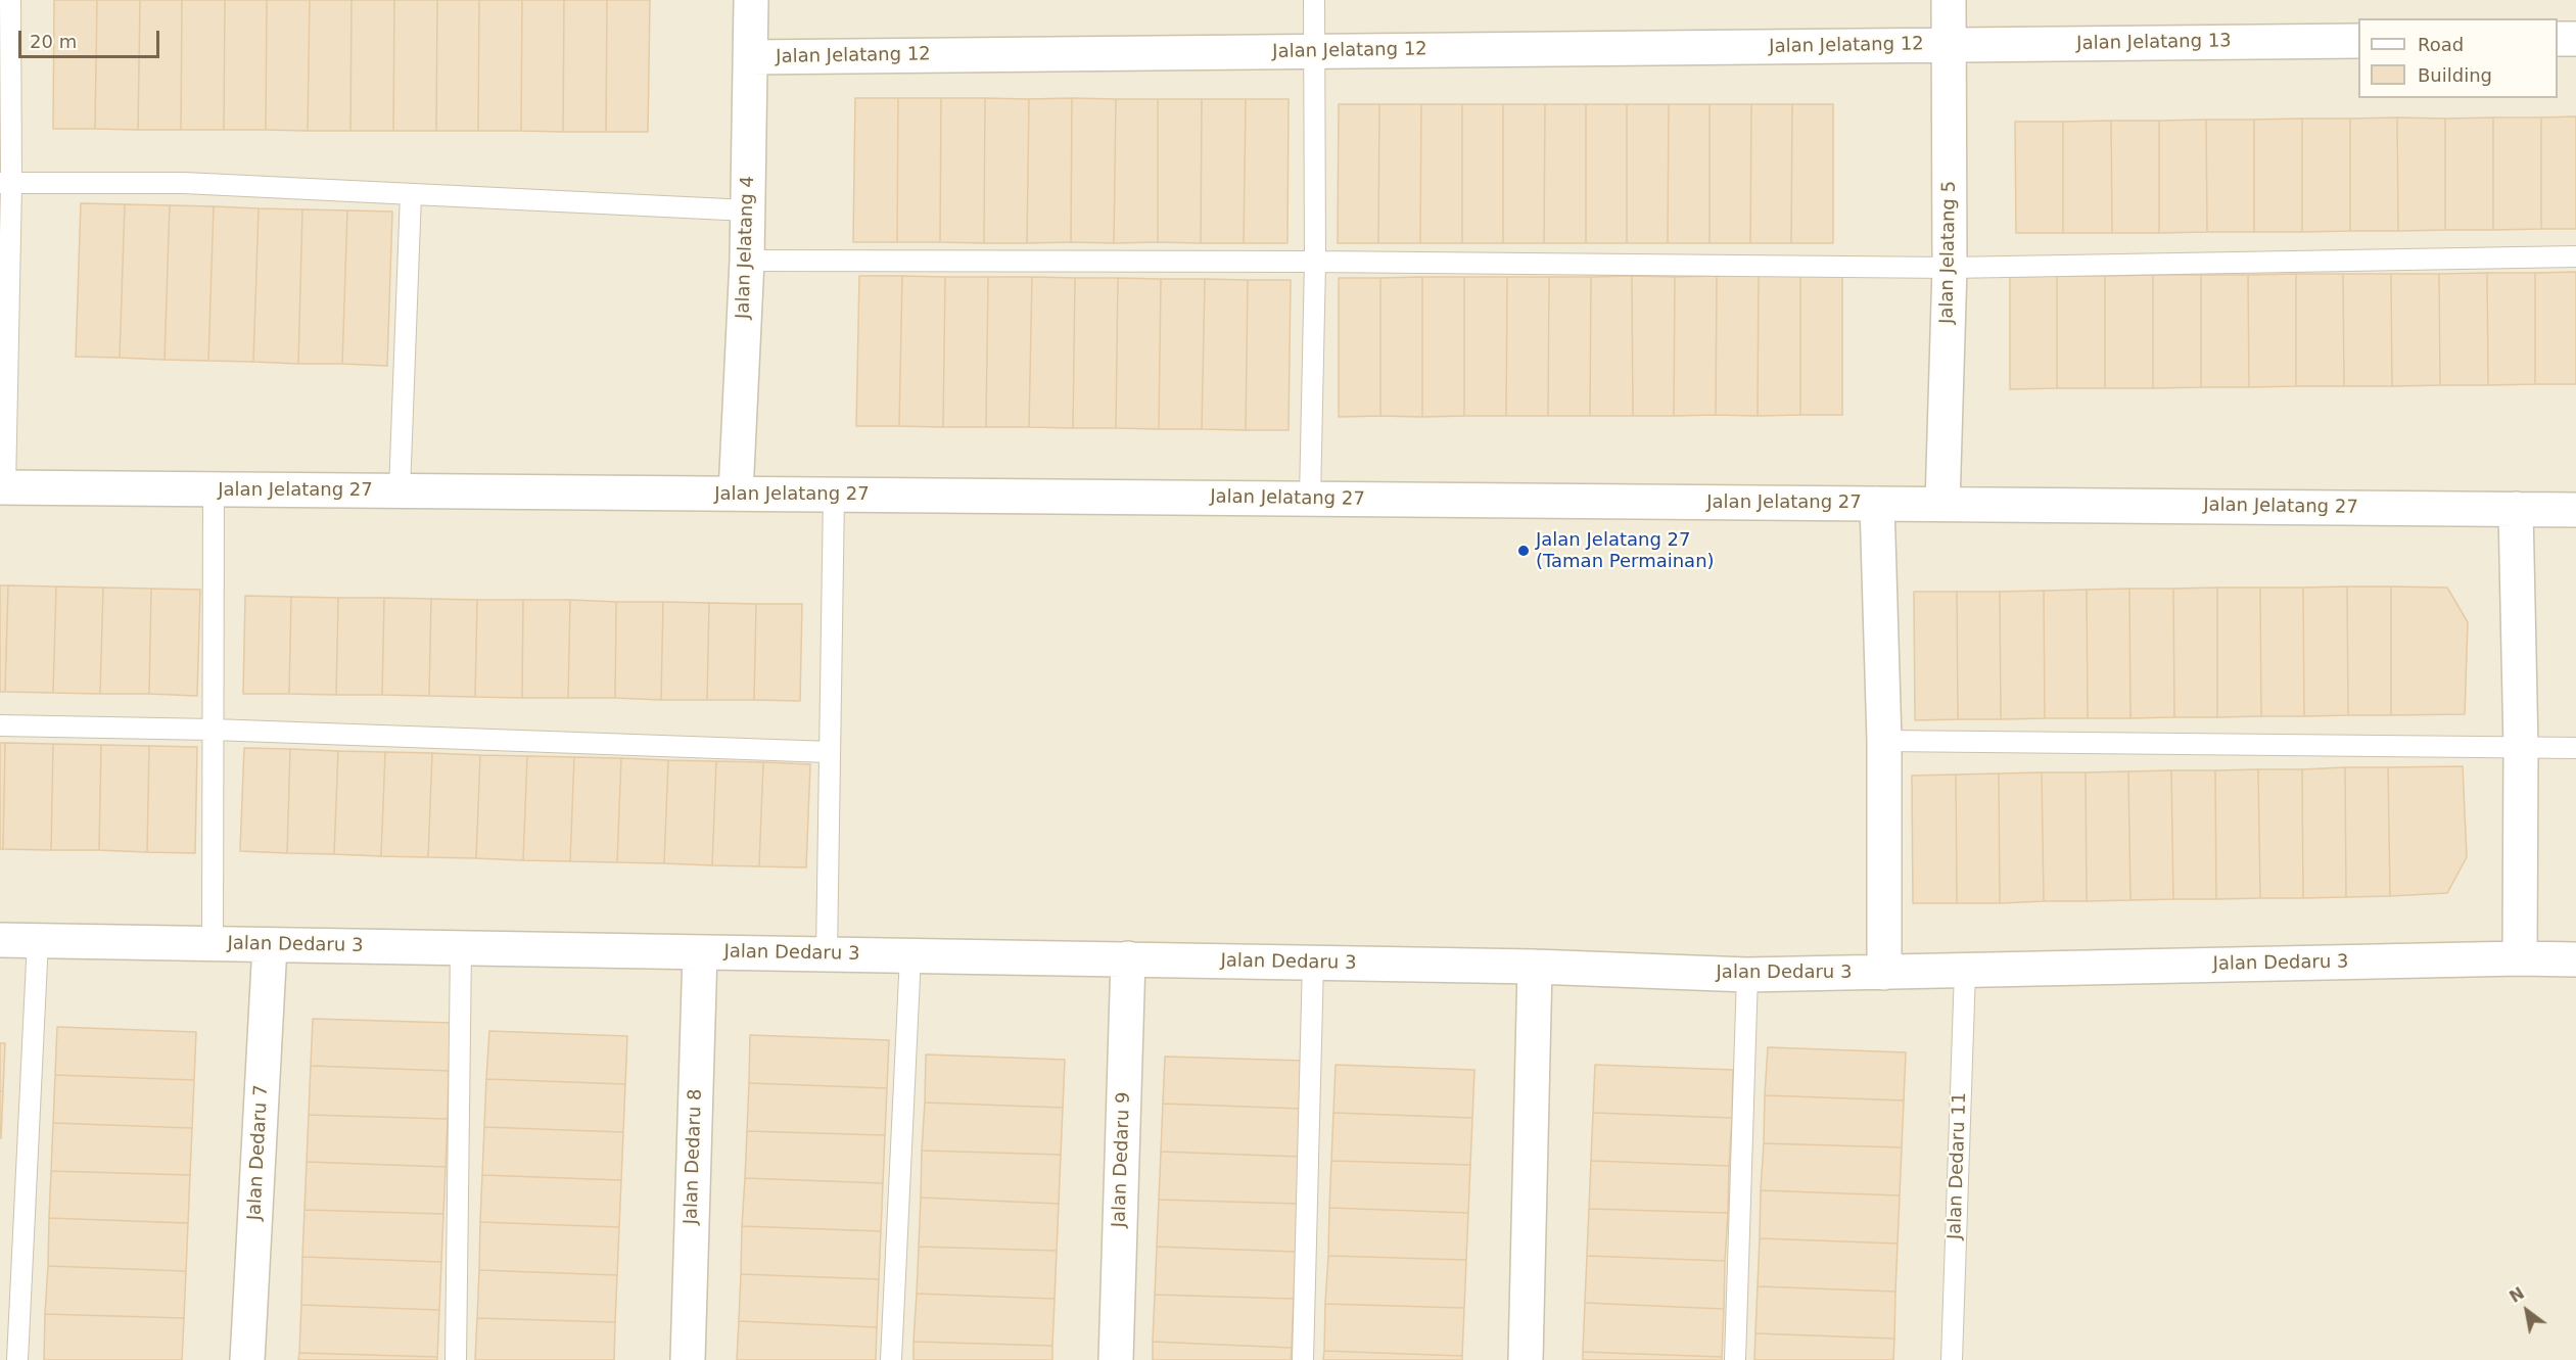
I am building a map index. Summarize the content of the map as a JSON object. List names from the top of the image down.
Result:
{
  "streets": {
    "street": [
      "Jalan Jelatang 13",
      "Jalan Jelatang 12",
      "Jalan Jelatang 4",
      "Jalan Jelatang 5",
      "Jalan Jelatang 27",
      "Jalan Dedaru 3",
      "Jalan Dedaru 7",
      "Jalan Dedaru 8",
      "Jalan Dedaru 9"
    ],
    "lane": ["Jalan Dedaru 11"]
  },
  "crossings": [
    ["Jalan Jelatang 13", "Jalan Jelatang 12"],
    ["Jalan Jelatang 13", "Jalan Jelatang 5"],
    ["Jalan Jelatang 12", "Jalan Jelatang 4"],
    ["Jalan Jelatang 12", "Jalan Jelatang 5"],
    ["Jalan Jelatang 4", "Jalan Jelatang 27"],
    ["Jalan Jelatang 5", "Jalan Jelatang 27"],
    ["Jalan Dedaru 3", "Jalan Dedaru 7"],
    ["Jalan Dedaru 3", "Jalan Dedaru 8"],
    ["Jalan Dedaru 3", "Jalan Dedaru 9"],
    ["Jalan Dedaru 3", "Jalan Dedaru 11"]
  ],
  "places": ["Jalan Jelatang 27 (Taman Permainan)"],
  "legend": ["Road", "Building"],
  "scale_bar": "20 m",
  "north": "top left"
}
